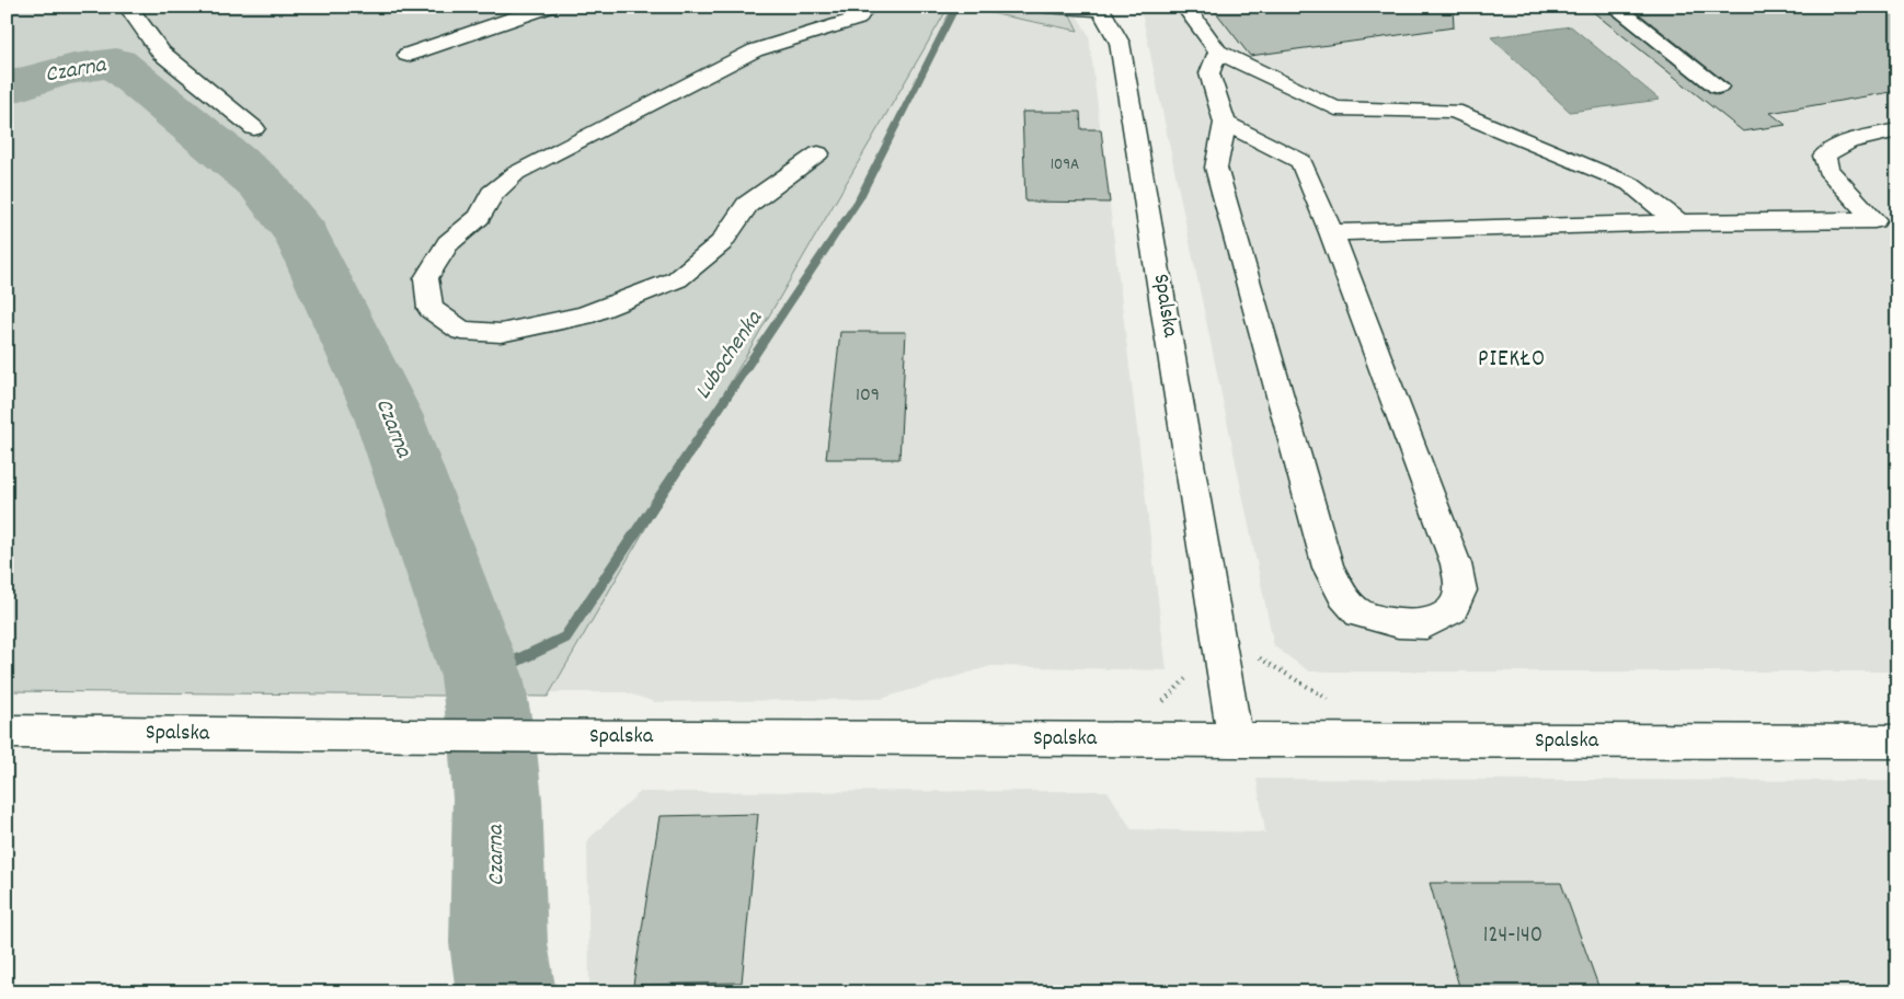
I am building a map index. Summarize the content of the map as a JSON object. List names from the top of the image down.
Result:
{
  "streets": {
    "street": ["Spalska"]
  },
  "districts": ["PIEKŁO"],
  "water": ["Czarna", "Lubochenka"],
  "house_numbers": ["109A", "109", "124-140"]
}
